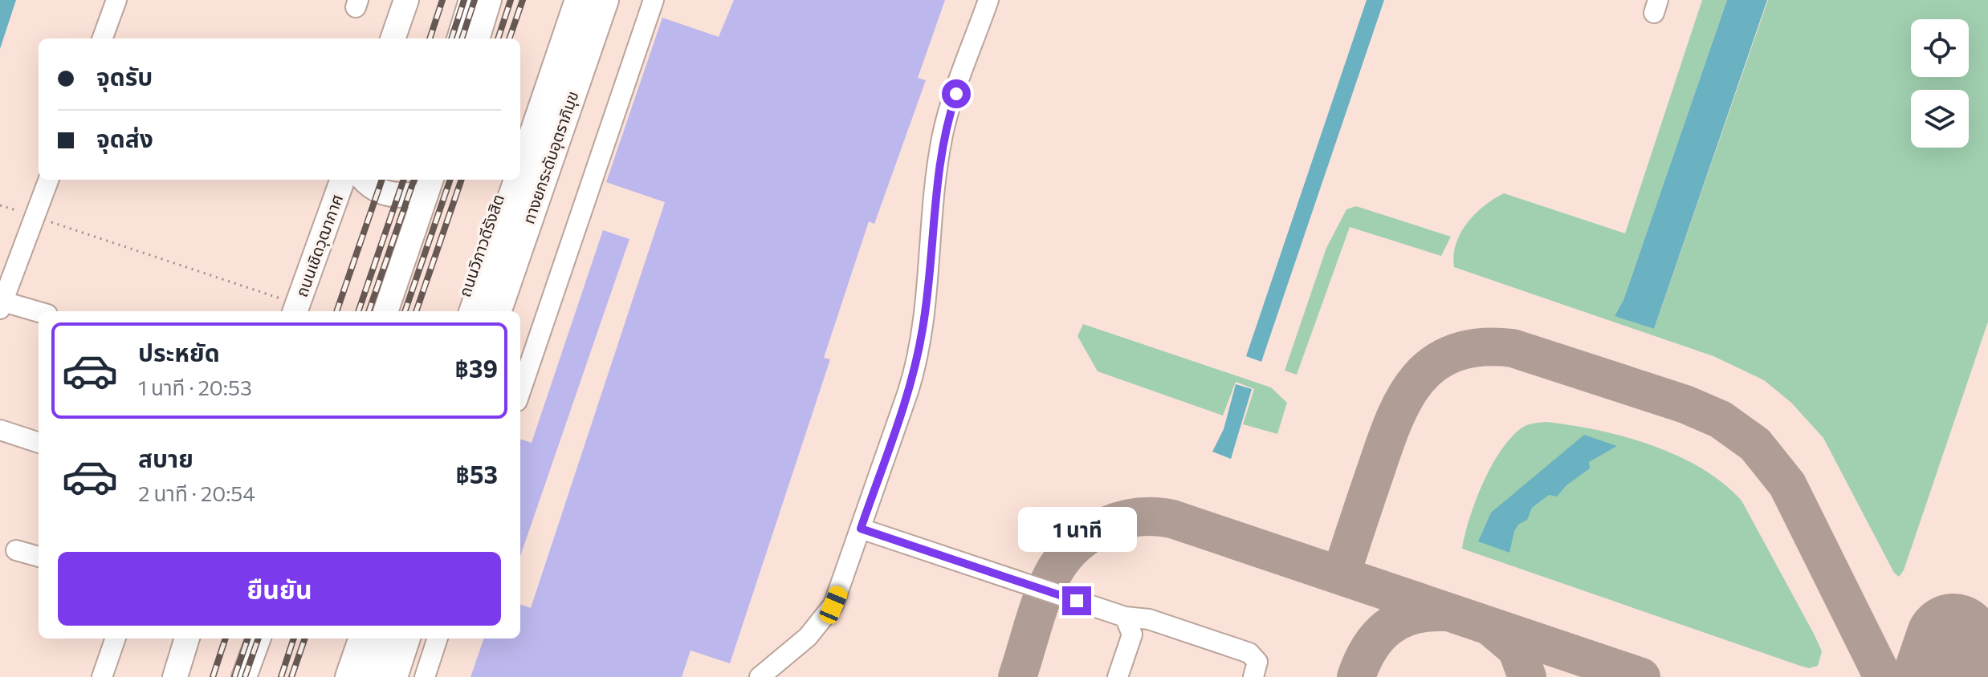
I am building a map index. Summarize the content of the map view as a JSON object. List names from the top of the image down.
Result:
{
  "streets": {
    "highway": ["ทางยกระดับอุตราภิมุข", "ถนนวิภาวดีรังสิต"],
    "main road": ["ถนนเชิดวุฒากาศ"]
  },
  "page": {
    "banner": ["จุดรับ", "จุดส่ง"],
    "list": [
      {
        "name": "ประหยัด",
        "note": "1 นาที · 20:53",
        "value": "฿39"
      },
      {
        "name": "สบาย",
        "note": "2 นาที · 20:54",
        "value": "฿53"
      }
    ],
    "bubble": "1 นาที",
    "buttons": "ยืนยัน"
  }
}
